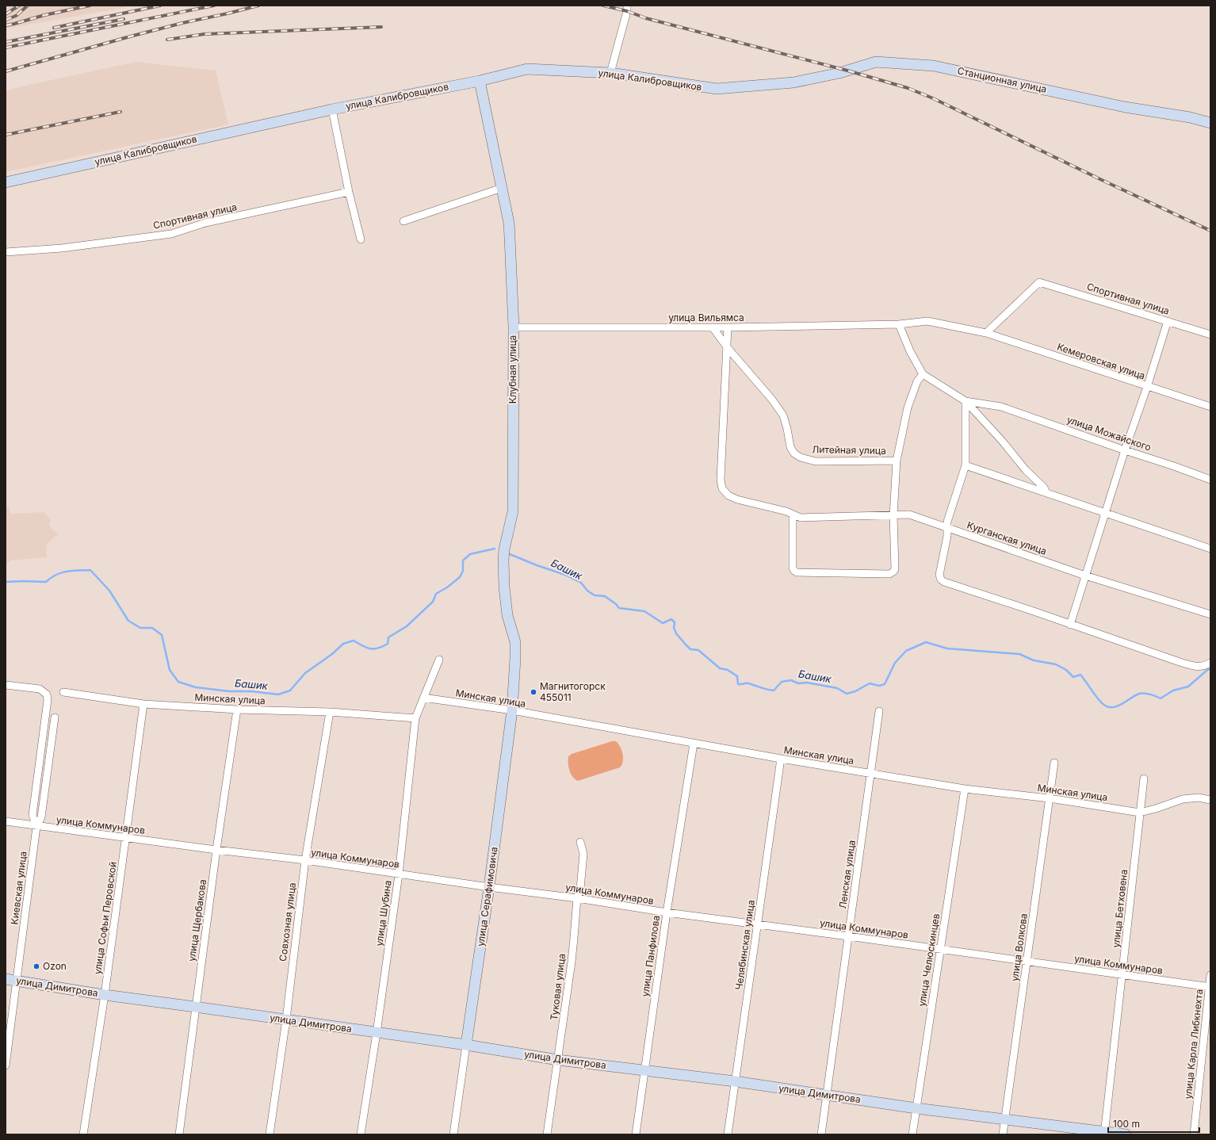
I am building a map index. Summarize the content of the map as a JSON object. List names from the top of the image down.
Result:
{
  "streets": {
    "street": [
      "улица Калибровщиков",
      "Станционная улица",
      "Спортивная улица",
      "улица Вильямса",
      "Кемеровская улица",
      "Клубная улица",
      "улица Можайского",
      "Литейная улица",
      "Курганская улица",
      "Минская улица",
      "улица Коммунаров",
      "Ленская улица",
      "Киевская улица",
      "улица Серафимовича",
      "улица Бетховена",
      "улица Шубина",
      "улица Софьи Перовской",
      "улица Щербакова",
      "Совхозная улица",
      "Челябинская улица",
      "улица Волкова",
      "улица Панфилова",
      "улица Челюскинцев",
      "улица Димитрова",
      "Туковая улица",
      "улица Карла Либкнехта"
    ]
  },
  "crossings": [
    ["улица Калибровщиков", "Станционная улица"],
    ["улица Калибровщиков", "Клубная улица"],
    ["Спортивная улица", "улица Вильямса"],
    ["Спортивная улица", "Кемеровская улица"],
    ["улица Вильямса", "Кемеровская улица"],
    ["улица Вильямса", "Клубная улица"],
    ["Клубная улица", "улица Серафимовича"],
    ["Литейная улица", "Курганская улица"],
    ["Минская улица", "Ленская улица"],
    ["Минская улица", "улица Серафимовича"],
    ["Минская улица", "улица Бетховена"],
    ["Минская улица", "улица Шубина"],
    ["Минская улица", "улица Софьи Перовской"],
    ["Минская улица", "улица Щербакова"],
    ["Минская улица", "Совхозная улица"],
    ["Минская улица", "Челябинская улица"],
    ["Минская улица", "улица Волкова"],
    ["Минская улица", "улица Панфилова"],
    ["Минская улица", "улица Челюскинцев"],
    ["улица Коммунаров", "Ленская улица"],
    ["улица Коммунаров", "Киевская улица"],
    ["улица Коммунаров", "улица Серафимовича"],
    ["улица Коммунаров", "улица Бетховена"],
    ["улица Коммунаров", "улица Шубина"],
    ["улица Коммунаров", "улица Софьи Перовской"],
    ["улица Коммунаров", "улица Щербакова"],
    ["улица Коммунаров", "Совхозная улица"],
    ["улица Коммунаров", "Челябинская улица"],
    ["улица Коммунаров", "улица Волкова"],
    ["улица Коммунаров", "улица Панфилова"],
    ["улица Коммунаров", "улица Челюскинцев"],
    ["улица Коммунаров", "Туковая улица"],
    ["улица Коммунаров", "улица Карла Либкнехта"],
    ["Ленская улица", "улица Димитрова"],
    ["Киевская улица", "улица Димитрова"],
    ["улица Серафимовича", "улица Димитрова"],
    ["улица Бетховена", "улица Димитрова"],
    ["улица Шубина", "улица Димитрова"],
    ["улица Софьи Перовской", "улица Димитрова"],
    ["улица Щербакова", "улица Димитрова"],
    ["Совхозная улица", "улица Димитрова"],
    ["Челябинская улица", "улица Димитрова"],
    ["улица Волкова", "улица Димитрова"],
    ["улица Панфилова", "улица Димитрова"],
    ["улица Челюскинцев", "улица Димитрова"],
    ["улица Димитрова", "Туковая улица"]
  ],
  "water": ["Башик"],
  "places": ["Магнитогорск 455011", "Ozon"],
  "scale_bar": "100 m"
}
